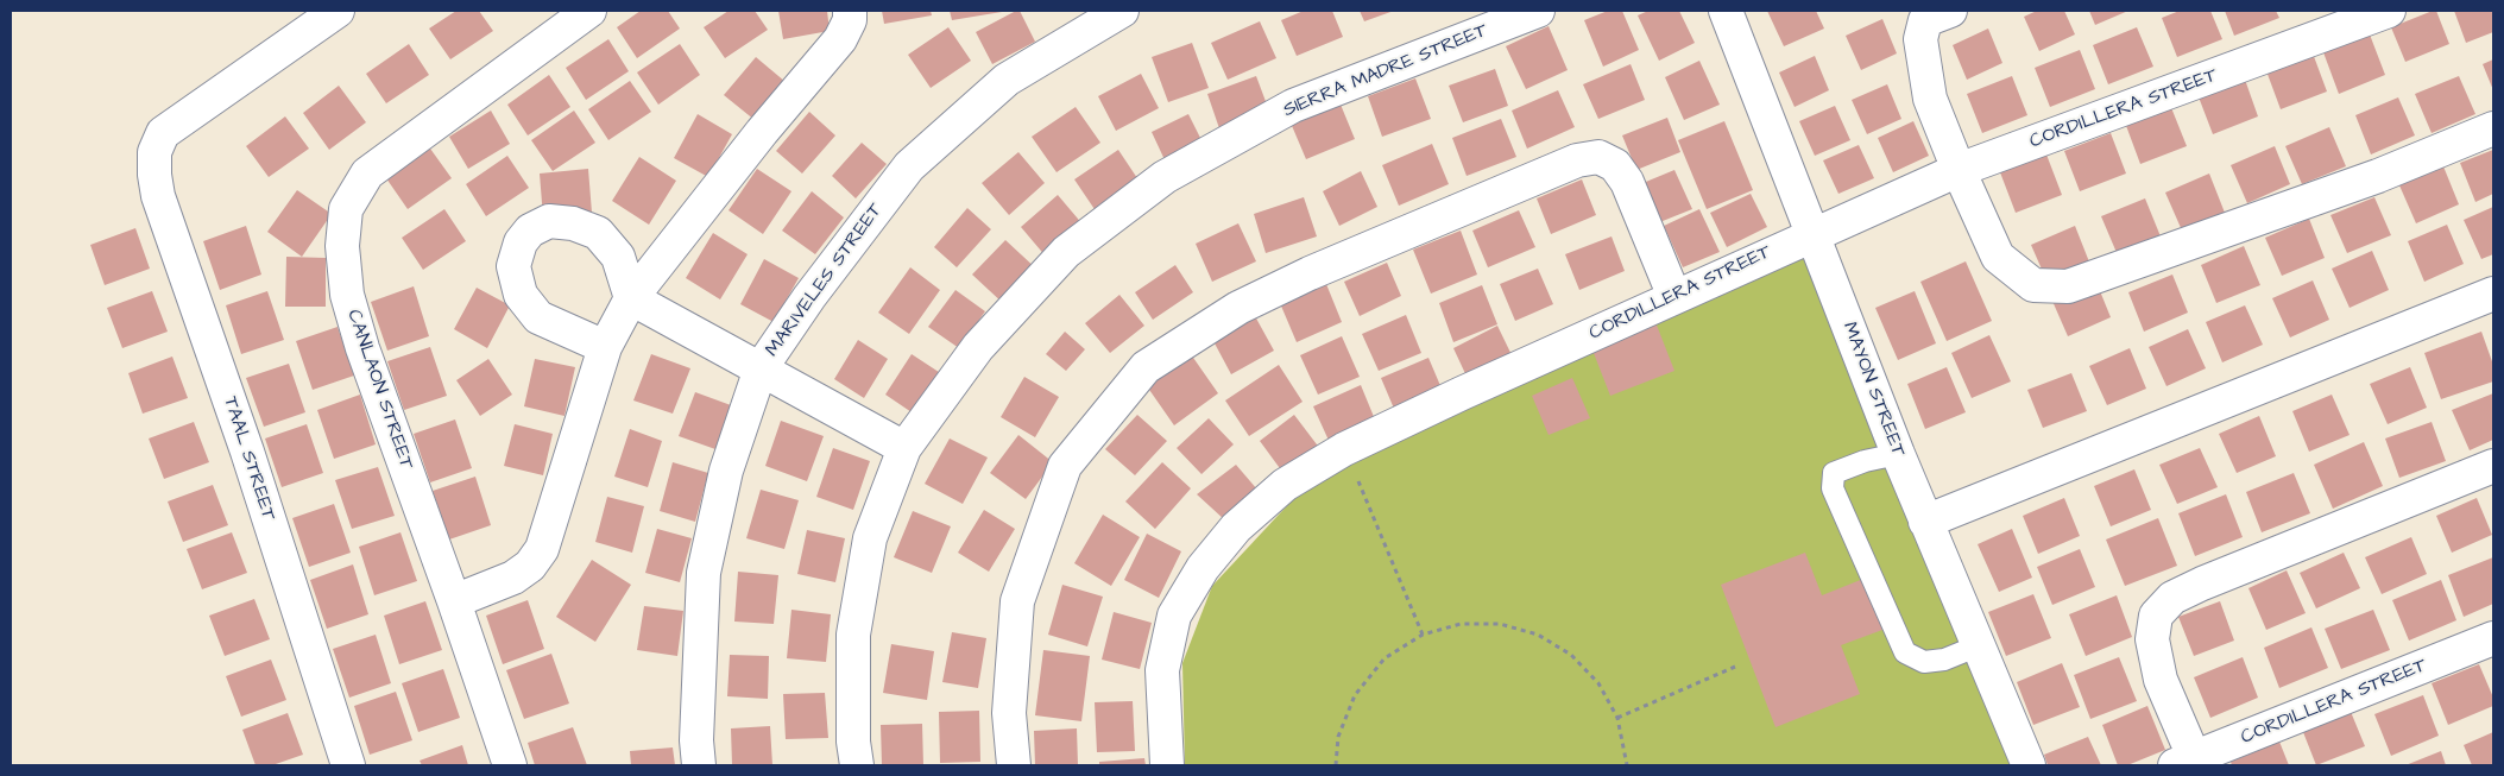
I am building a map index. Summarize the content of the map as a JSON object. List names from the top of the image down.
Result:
{
  "streets": {
    "street": [
      "SIERRA MADRE STREET",
      "CORDILLERA STREET",
      "MARIVELES STREET",
      "CANLAON STREET",
      "MAYON STREET",
      "TAAL STREET"
    ]
  },
  "crossings": [
    ["CORDILLERA STREET", "MAYON STREET"]
  ]
}
